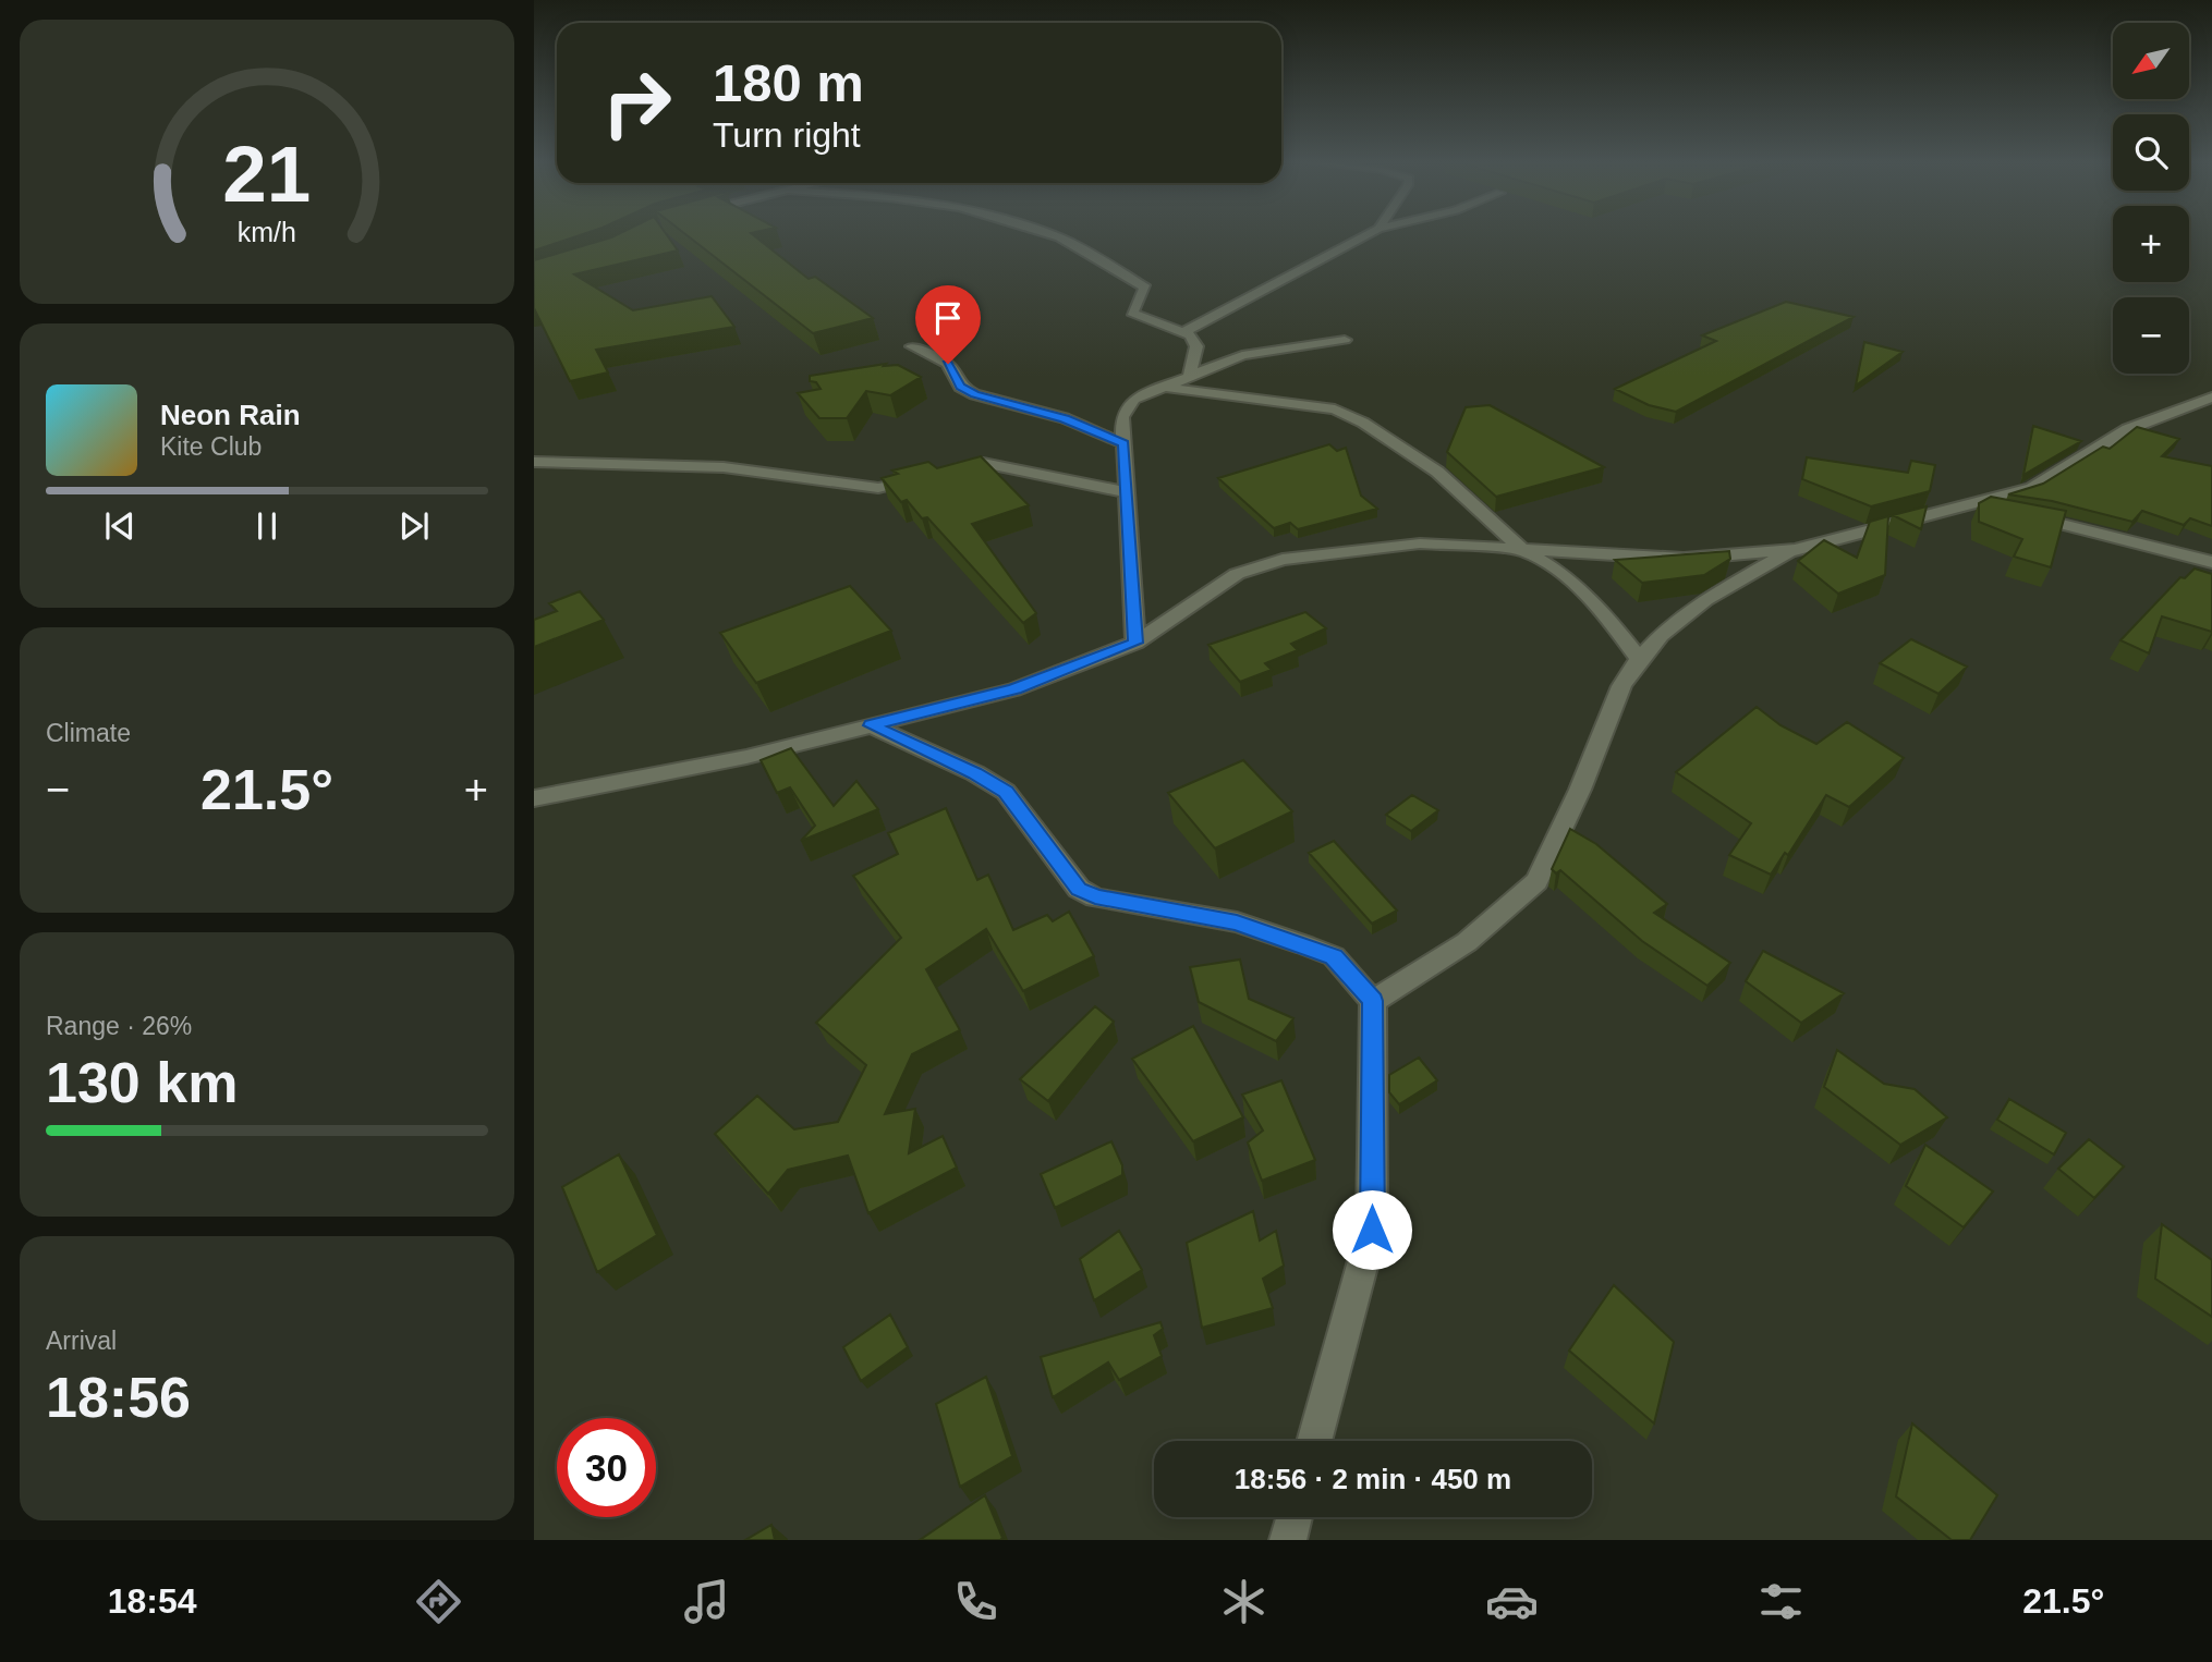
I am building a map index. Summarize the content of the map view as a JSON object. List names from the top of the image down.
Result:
{
  "north": "bottom left",
  "page": {
    "map_buttons": ["+", "−"],
    "turn": ["180 m", "Turn right"],
    "song": ["Neon Rain", "Kite Club"],
    "tile": [
      "Climate",
      ["Range · 26%", "130 km"],
      ["Arrival", "18:56"]
    ],
    "heat": ["−", "21.5°", "+"],
    "limit": "30",
    "trip": "18:56 · 2 min · 450 m",
    "tabs": ["18:54", "21.5°"],
    "gauge": ["21", "km/h"]
  }
}
